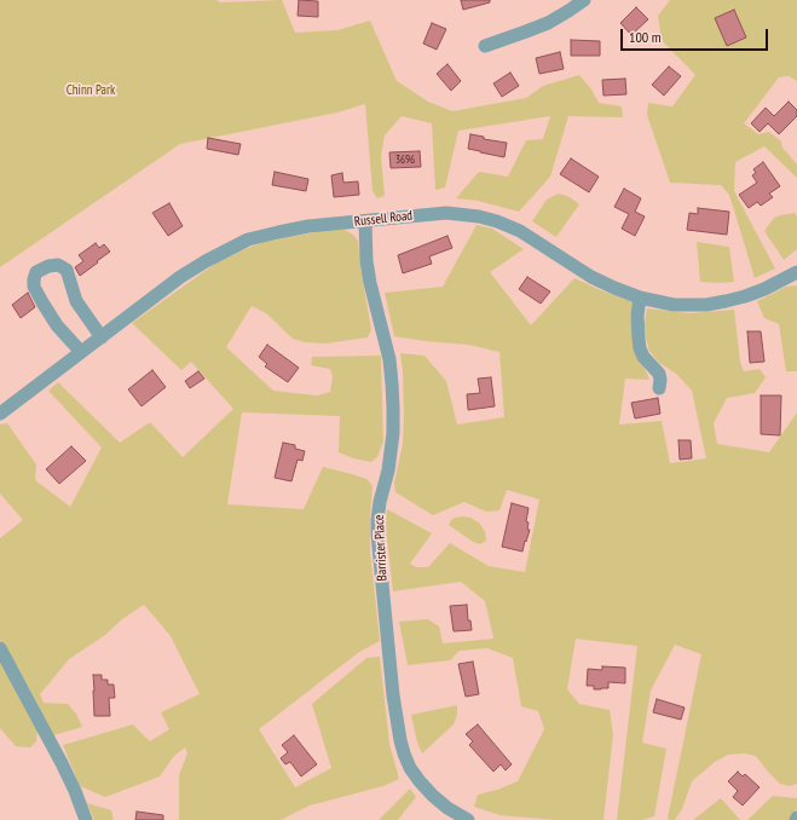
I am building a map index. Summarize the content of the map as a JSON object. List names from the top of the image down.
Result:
{
  "streets": {
    "street": ["Russell Road", "Barrister Place"]
  },
  "crossings": [
    ["Russell Road", "Barrister Place"]
  ],
  "parks": ["Chinn Park"],
  "house_numbers": ["3696"],
  "scale_bar": "100 m"
}
